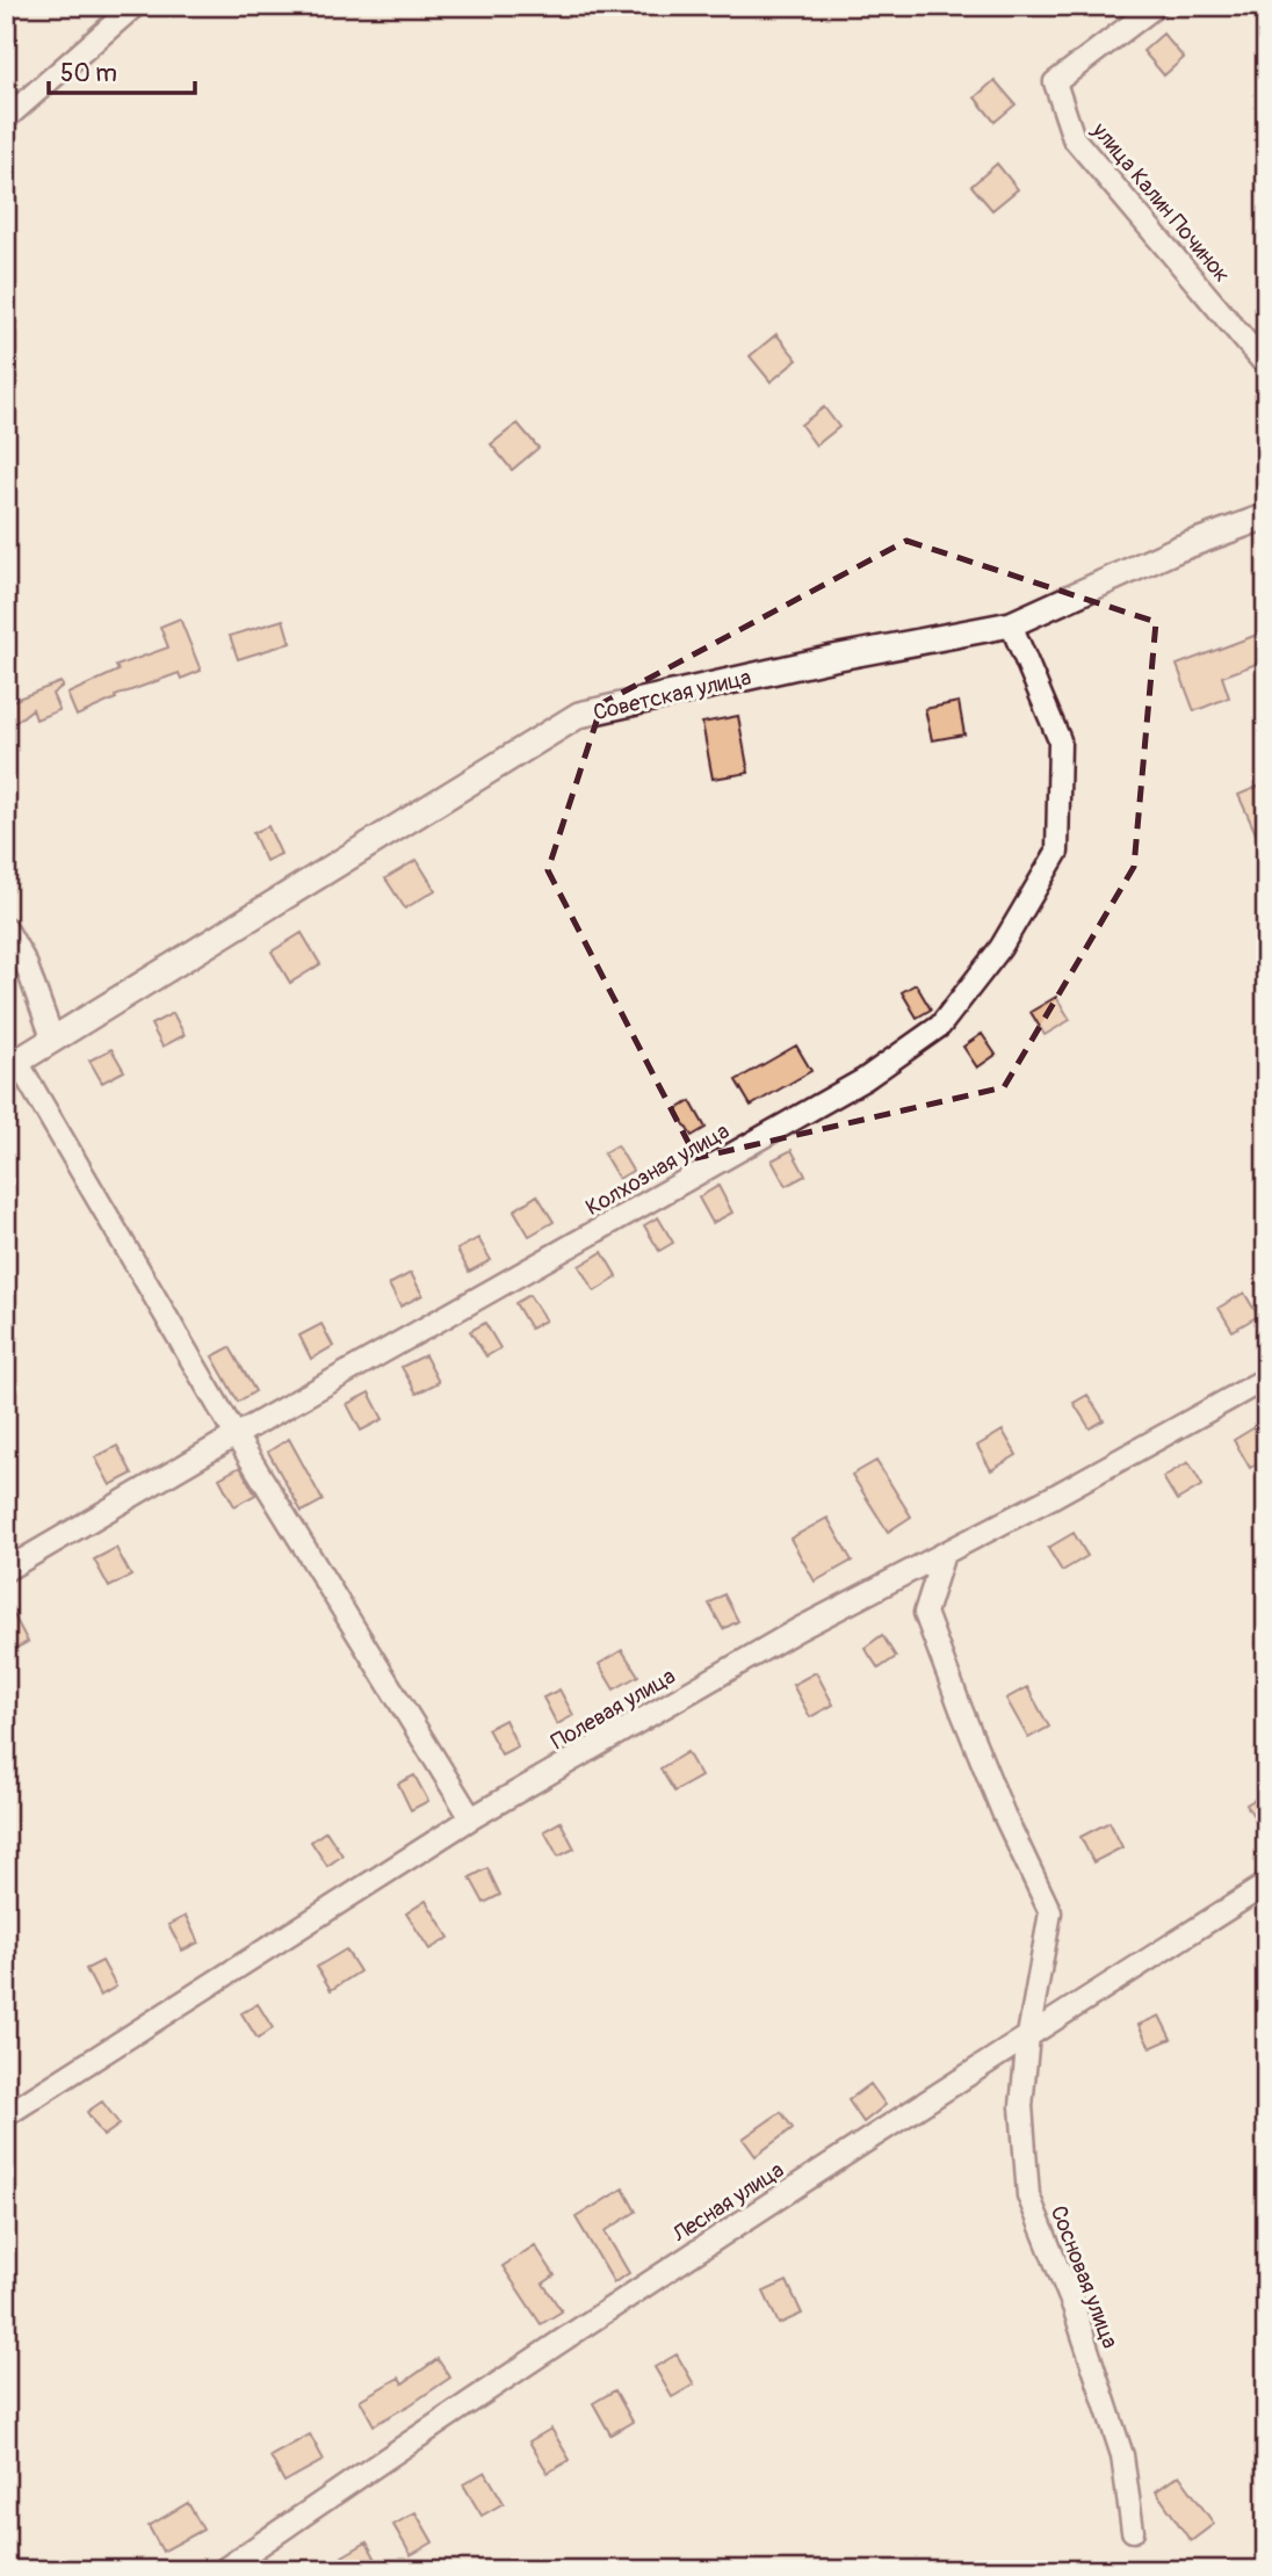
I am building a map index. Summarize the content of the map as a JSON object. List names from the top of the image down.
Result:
{
  "streets": {
    "street": [
      "улица Калин Починок",
      "Советская улица",
      "Колхозная улица",
      "Полевая улица",
      "Лесная улица",
      "Сосновая улица"
    ]
  },
  "crossings": [
    ["Советская улица", "Колхозная улица"],
    ["Полевая улица", "Сосновая улица"],
    ["Лесная улица", "Сосновая улица"]
  ],
  "scale_bar": "50 m"
}
